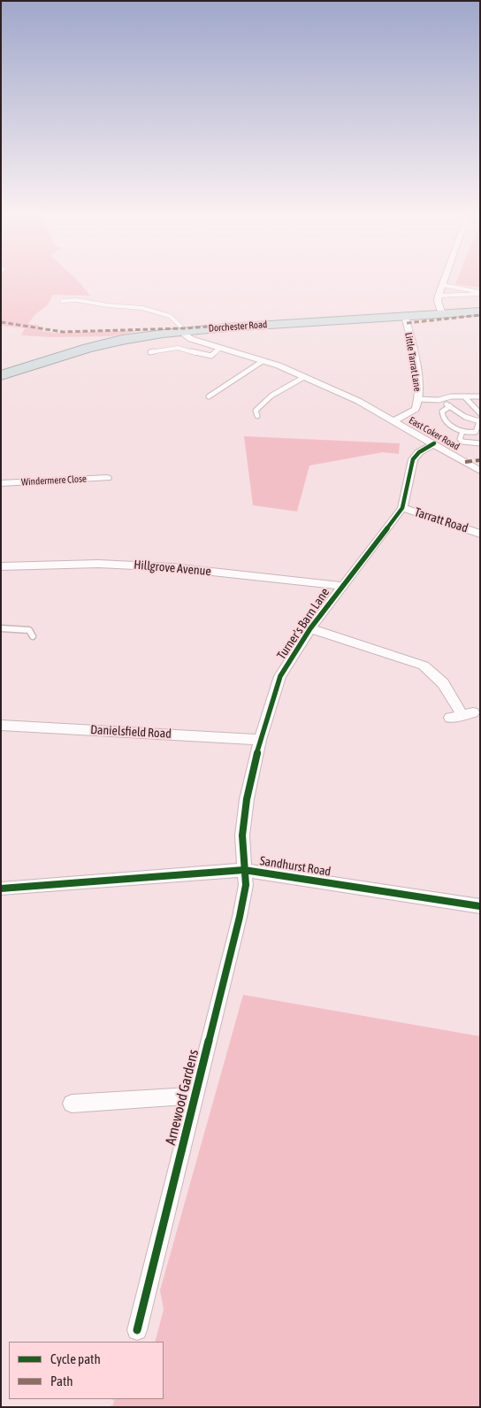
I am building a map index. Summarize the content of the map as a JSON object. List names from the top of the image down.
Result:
{
  "streets": {
    "highway": ["Dorchester Road"],
    "street": [
      "Little Tarrat Lane",
      "East Coker Road",
      "Windermere Close",
      "Tarratt Road",
      "Hillgrove Avenue",
      "Turner's Barn Lane",
      "Danielsfield Road",
      "Sandhurst Road",
      "Arnewood Gardens"
    ]
  },
  "crossings": [
    ["Dorchester Road", "Little Tarrat Lane"],
    ["Dorchester Road", "East Coker Road"],
    ["Little Tarrat Lane", "East Coker Road"],
    ["East Coker Road", "Turner's Barn Lane"],
    ["Tarratt Road", "Turner's Barn Lane"],
    ["Hillgrove Avenue", "Turner's Barn Lane"],
    ["Turner's Barn Lane", "Danielsfield Road"],
    ["Turner's Barn Lane", "Sandhurst Road"],
    ["Turner's Barn Lane", "Arnewood Gardens"],
    ["Sandhurst Road", "Arnewood Gardens"]
  ],
  "legend": ["Cycle path", "Path"]
}
